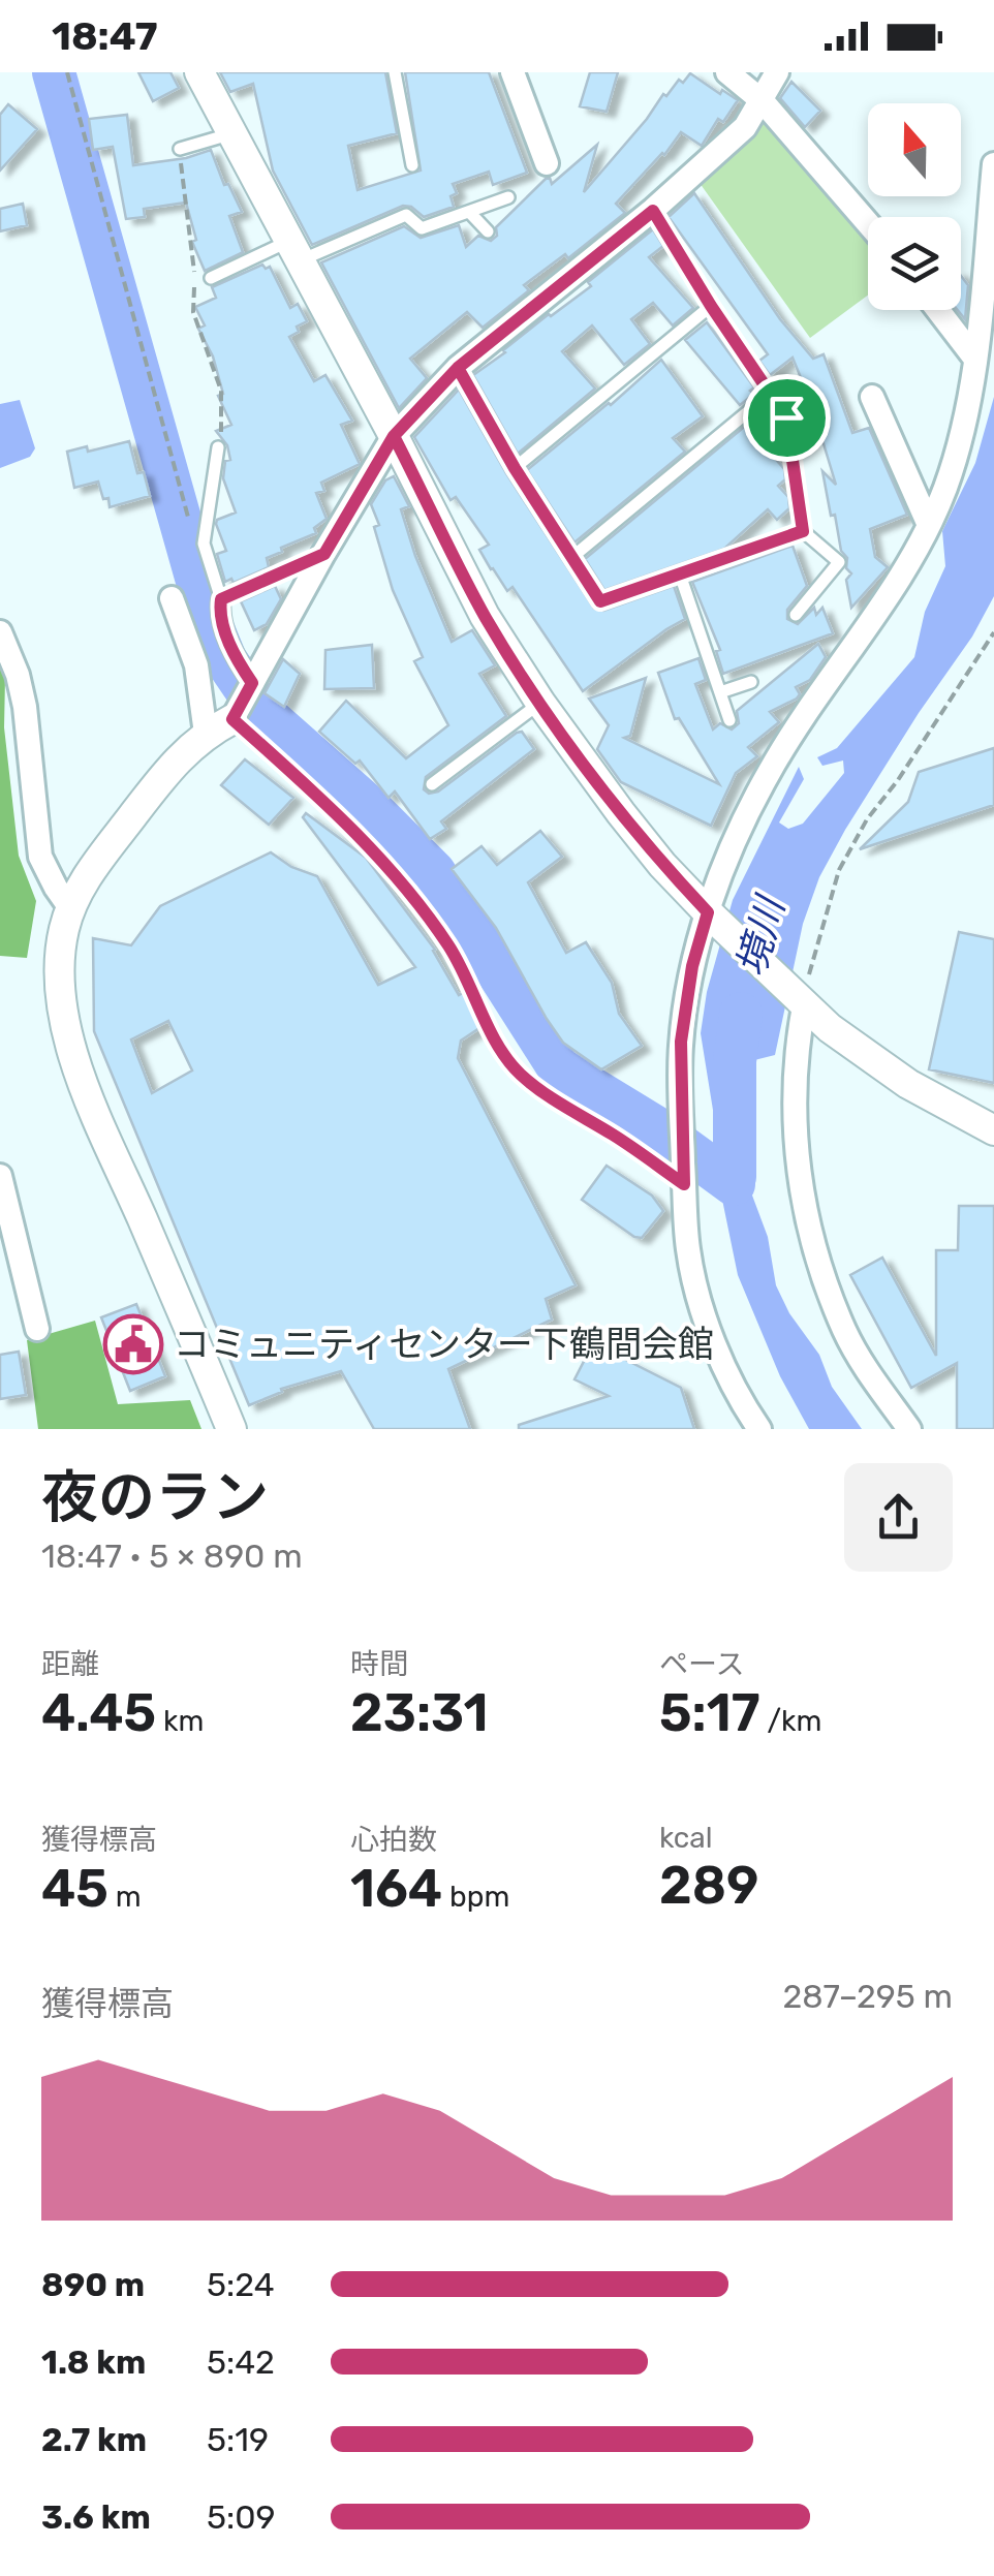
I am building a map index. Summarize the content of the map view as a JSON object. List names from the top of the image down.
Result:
{
  "water": ["境川"],
  "places": {
    "public building": ["コミュニティセンター下鶴間会館"]
  },
  "north": "top",
  "page": {
    "status": "18:47",
    "heading": ["夜のラン", "18:47 · 5 × 890 m"],
    "stats": [
      ["距離", "4.45 km"],
      ["時間", "23:31"],
      ["ペース", "5:17 /km"],
      ["獲得標高", "45 m"],
      ["心拍数", "164 bpm"],
      ["kcal", "289"]
    ],
    "chart": ["獲得標高", "287–295 m"],
    "list": [
      {
        "name": "890 m",
        "note": "5:24"
      },
      {
        "name": "1.8 km",
        "note": "5:42"
      },
      {
        "name": "2.7 km",
        "note": "5:19"
      },
      {
        "name": "3.6 km",
        "note": "5:09"
      }
    ]
  }
}
